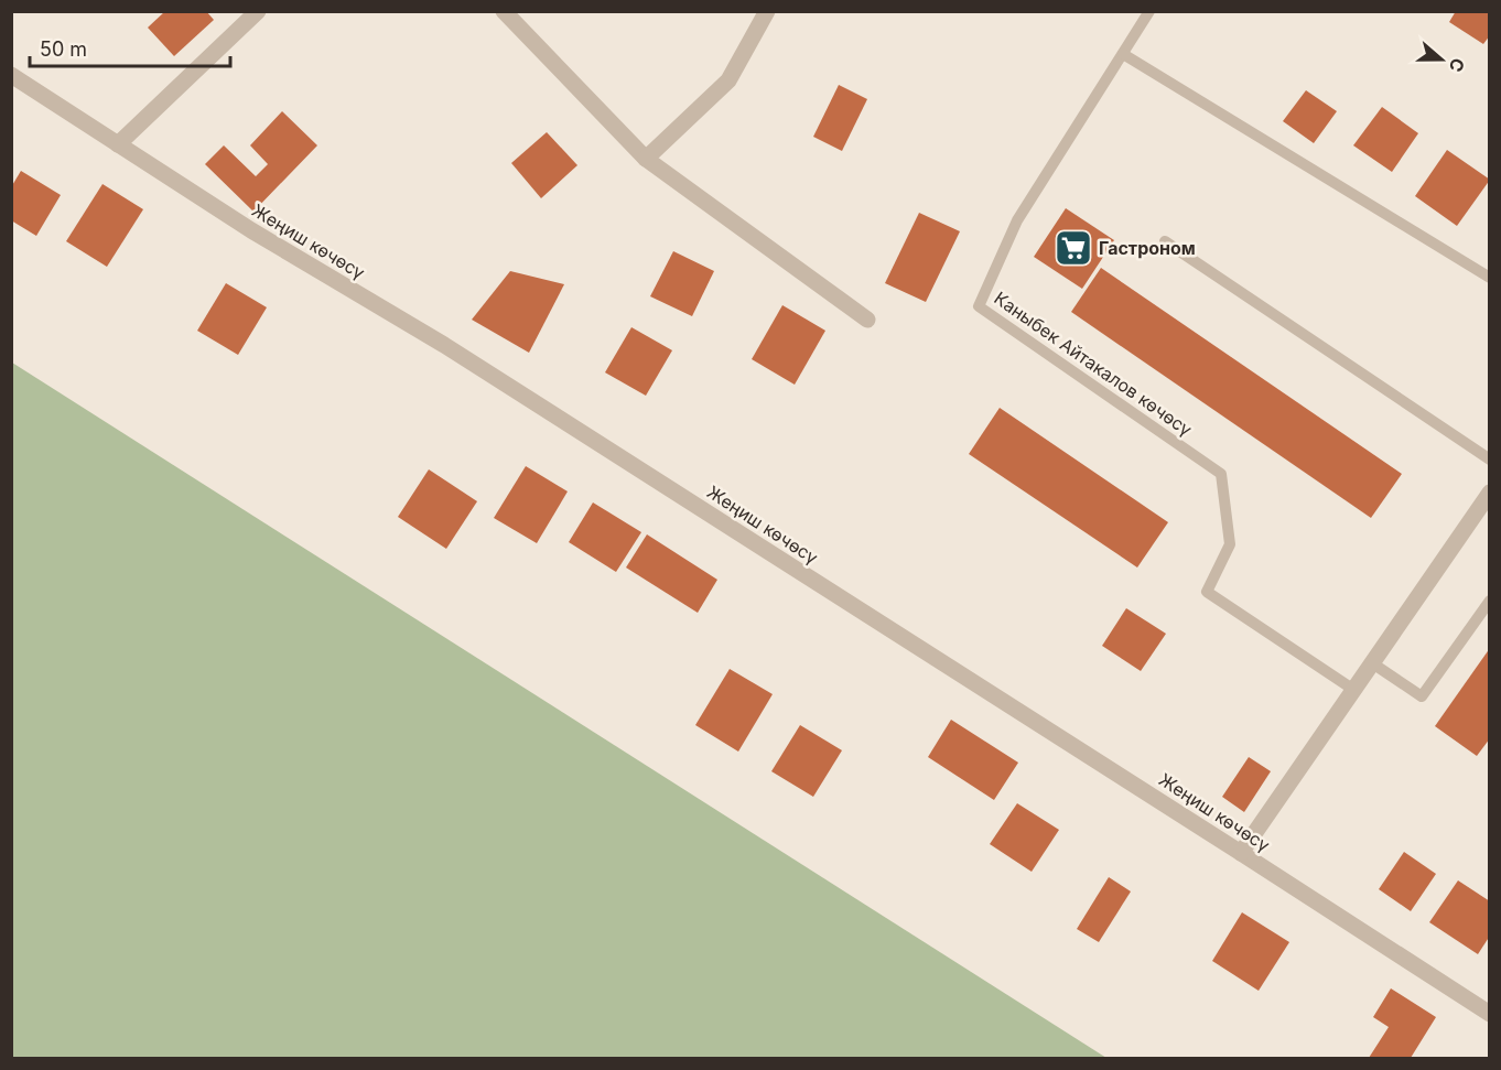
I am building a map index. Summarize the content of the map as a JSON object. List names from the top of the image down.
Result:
{
  "streets": {
    "street": ["Жеңиш көчөсү"],
    "lane": ["Каныбек Айтакалов көчөсү"]
  },
  "places": {
    "supermarket": ["Гастроном"]
  },
  "scale_bar": "50 m",
  "north": "right"
}
